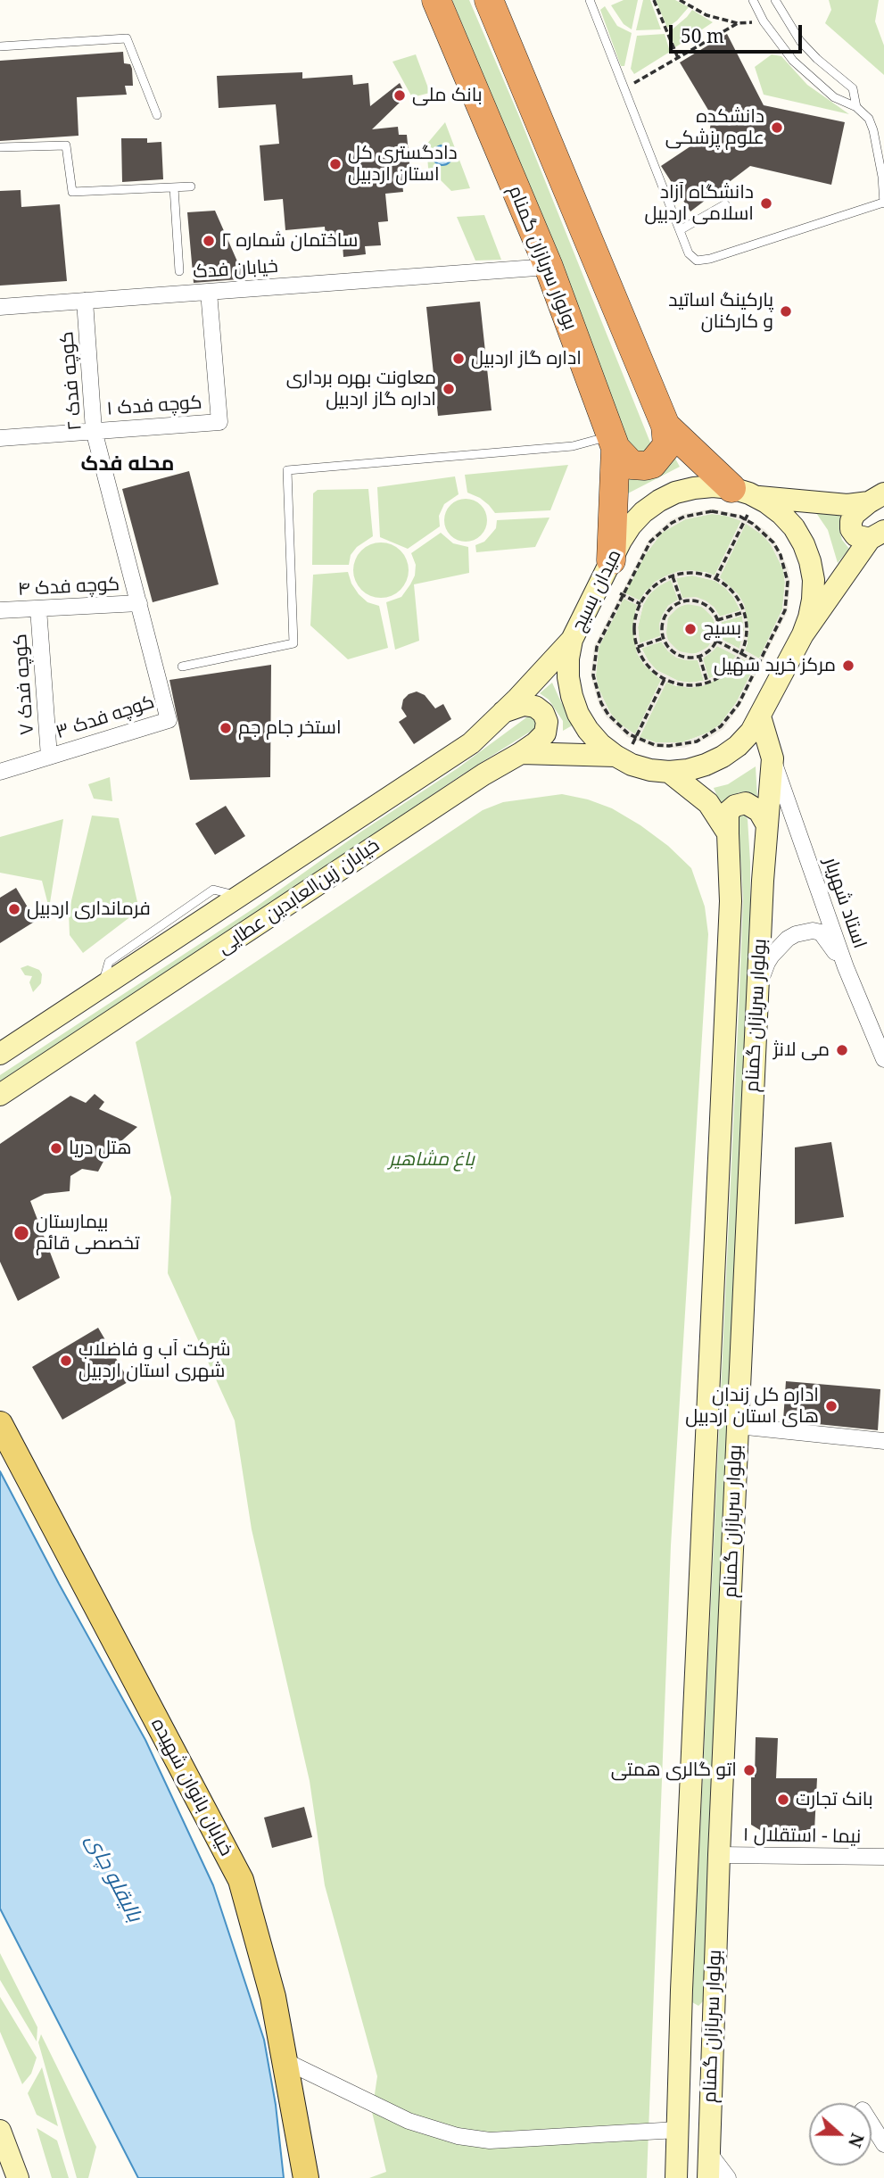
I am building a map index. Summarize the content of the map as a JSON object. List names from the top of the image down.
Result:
{
  "streets": {
    "highway": ["بولوار سربازان گمنام"],
    "main road": ["میدان بسیج", "خیابان زین‌العابدین عطایی", "خیابان بانوان شهیده"],
    "street": [
      "خیابان فدک",
      "کوچه فدک ۲",
      "کوچه فدک ۱",
      "کوچه فدک ۴",
      "کوچه فدک ۷",
      "کوچه فدک ۳",
      "استاد شهریار",
      "نیما - استقلال ۱"
    ]
  },
  "crossings": [
    ["بولوار سربازان گمنام", "خیابان فدک"],
    ["بولوار سربازان گمنام", "میدان بسیج"],
    ["بولوار سربازان گمنام", "استاد شهریار"],
    ["بولوار سربازان گمنام", "نیما - استقلال ۱"],
    ["خیابان فدک", "کوچه فدک ۲"],
    ["خیابان فدک", "کوچه فدک ۱"],
    ["کوچه فدک ۲", "کوچه فدک ۱"],
    ["کوچه فدک ۲", "کوچه فدک ۴"],
    ["کوچه فدک ۲", "کوچه فدک ۳"],
    ["کوچه فدک ۴", "کوچه فدک ۷"],
    ["کوچه فدک ۴", "کوچه فدک ۳"],
    ["میدان بسیج", "خیابان زین‌العابدین عطایی"],
    ["کوچه فدک ۷", "کوچه فدک ۳"]
  ],
  "districts": ["محله فدک"],
  "water": ["بالیقلو چای"],
  "parks": ["باغ مشاهیر"],
  "places": [
    "بانک ملی",
    "دانشکده علوم پزشکی",
    "دادگستری کل استان اردبیل",
    "دانشگاه آزاد اسلامی اردبیل",
    "ساختمان شماره ۲",
    "پارکینگ اساتید و کارکنان",
    "اداره گاز اردبیل",
    "معاونت بهره برداری اداره گاز اردبیل",
    "بسیج",
    "مرکز خرید سهیل",
    "استخر جام جم",
    "فرمانداری اردبیل",
    "می لانژ",
    "هتل دریا",
    "بیمارستان تخصصی قائم",
    "شرکت آب و فاضلاب شهری استان اردبیل",
    "اداره کل زندان های استان اردبیل",
    "اتو گالری همتی",
    "بانک تجارت"
  ],
  "scale_bar": "50 m",
  "north": "right"
}
